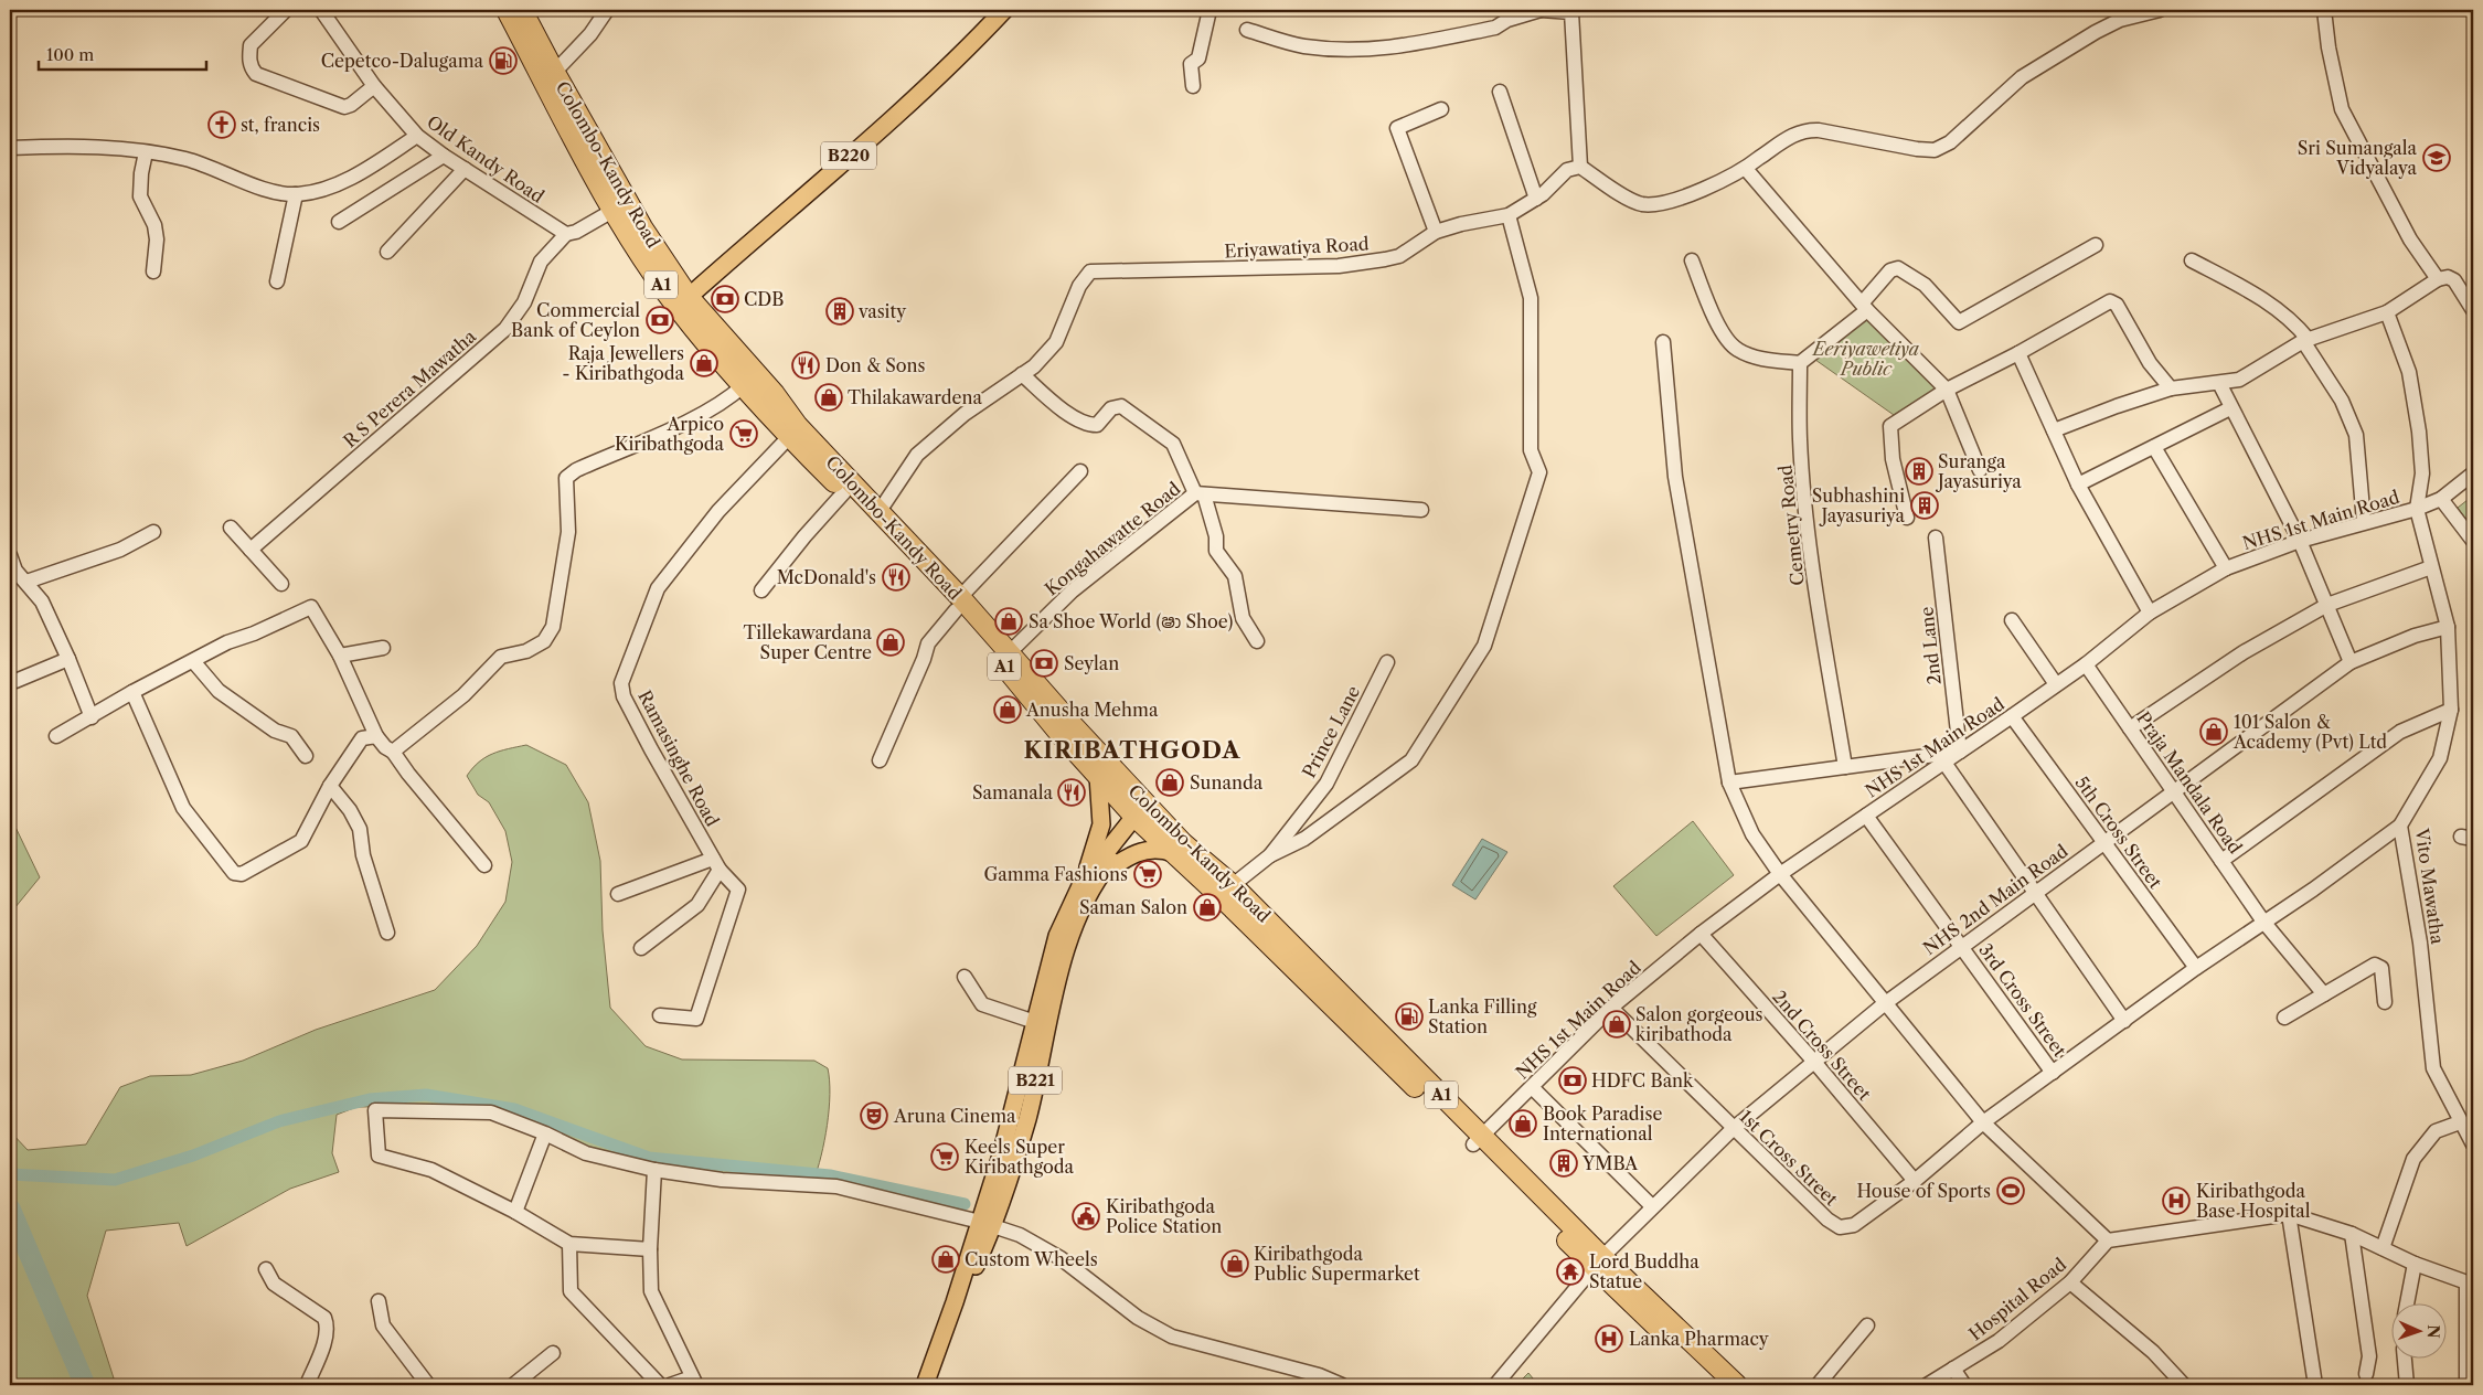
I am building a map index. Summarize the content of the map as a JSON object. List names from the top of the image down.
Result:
{
  "streets": {
    "highway": ["Colombo-Kandy Road", "A1"],
    "main road": ["B220", "B221"],
    "street": [
      "Old Kandy Road",
      "Eriyawatiya Road",
      "R S Perera Mawatha",
      "NHS 1st Main Road",
      "Cemetry Road",
      "Kongahawatte Road",
      "2nd Lane",
      "Prince Lane",
      "Ramasinghe Road",
      "Praja Mandala Road",
      "5th Cross Street",
      "Vito Mawatha",
      "NHS 2nd Main Road",
      "3rd Cross Street",
      "2nd Cross Street",
      "1st Cross Street",
      "Hospital Road"
    ]
  },
  "crossings": [
    ["B220", "Colombo-Kandy Road"],
    ["Old Kandy Road", "R S Perera Mawatha"],
    ["Colombo-Kandy Road", "Eriyawatiya Road"],
    ["Colombo-Kandy Road", "NHS 1st Main Road"],
    ["Colombo-Kandy Road", "Kongahawatte Road"],
    ["Colombo-Kandy Road", "Prince Lane"],
    ["Colombo-Kandy Road", "Ramasinghe Road"],
    ["Colombo-Kandy Road", "NHS 2nd Main Road"],
    ["Colombo-Kandy Road", "B221"],
    ["NHS 1st Main Road", "2nd Lane"],
    ["NHS 1st Main Road", "Praja Mandala Road"],
    ["NHS 1st Main Road", "5th Cross Street"],
    ["NHS 1st Main Road", "Vito Mawatha"],
    ["NHS 1st Main Road", "3rd Cross Street"],
    ["NHS 1st Main Road", "2nd Cross Street"],
    ["NHS 1st Main Road", "1st Cross Street"],
    ["Praja Mandala Road", "NHS 2nd Main Road"],
    ["Praja Mandala Road", "1st Cross Street"],
    ["5th Cross Street", "NHS 2nd Main Road"],
    ["5th Cross Street", "1st Cross Street"],
    ["Vito Mawatha", "NHS 2nd Main Road"],
    ["Vito Mawatha", "1st Cross Street"],
    ["NHS 2nd Main Road", "3rd Cross Street"],
    ["NHS 2nd Main Road", "2nd Cross Street"],
    ["NHS 2nd Main Road", "1st Cross Street"],
    ["3rd Cross Street", "1st Cross Street"],
    ["2nd Cross Street", "1st Cross Street"]
  ],
  "districts": ["KIRIBATHGODA"],
  "parks": ["Eeriyawetiya Public"],
  "places": {
    "fuel station": ["Cepetco-Dalugama", "Lanka Filling Station"],
    "church": ["st, francis"],
    "school or university": ["Sri Sumangala Vidyalaya"],
    "bank": [
      "CDB",
      "Commercial Bank of Ceylon",
      "Seylan",
      "HDFC Bank"
    ],
    "building": [
      "vasity",
      "Suranga Jayasuriya",
      "Subhashini Jayasuriya",
      "YMBA"
    ],
    "shop": [
      "Raja Jewellers - Kiribathgoda",
      "Thilakawardena",
      "Sa Shoe World (ෂා Shoe)",
      "Tillekawardana Super Centre",
      "Anusha Mehma",
      "101 Salon & Academy (Pvt) Ltd",
      "Sunanda",
      "Saman Salon",
      "Salon gorgeous kiribathoda",
      "Book Paradise International",
      "Custom Wheels",
      "Kiribathgoda Public Supermarket"
    ],
    "restaurant": ["Don & Sons", "McDonald's", "Samanala"],
    "supermarket": ["Arpico Kiribathgoda", "Gamma Fashions", "Keels Super Kiribathgoda"],
    "theatre": ["Aruna Cinema"],
    "sports": ["House of Sports"],
    "hospital": ["Kiribathgoda Base Hospital", "Lanka Pharmacy"],
    "public building": ["Kiribathgoda Police Station"],
    "temple": ["Lord Buddha Statue"]
  },
  "scale_bar": "100 m",
  "north": "right"
}
